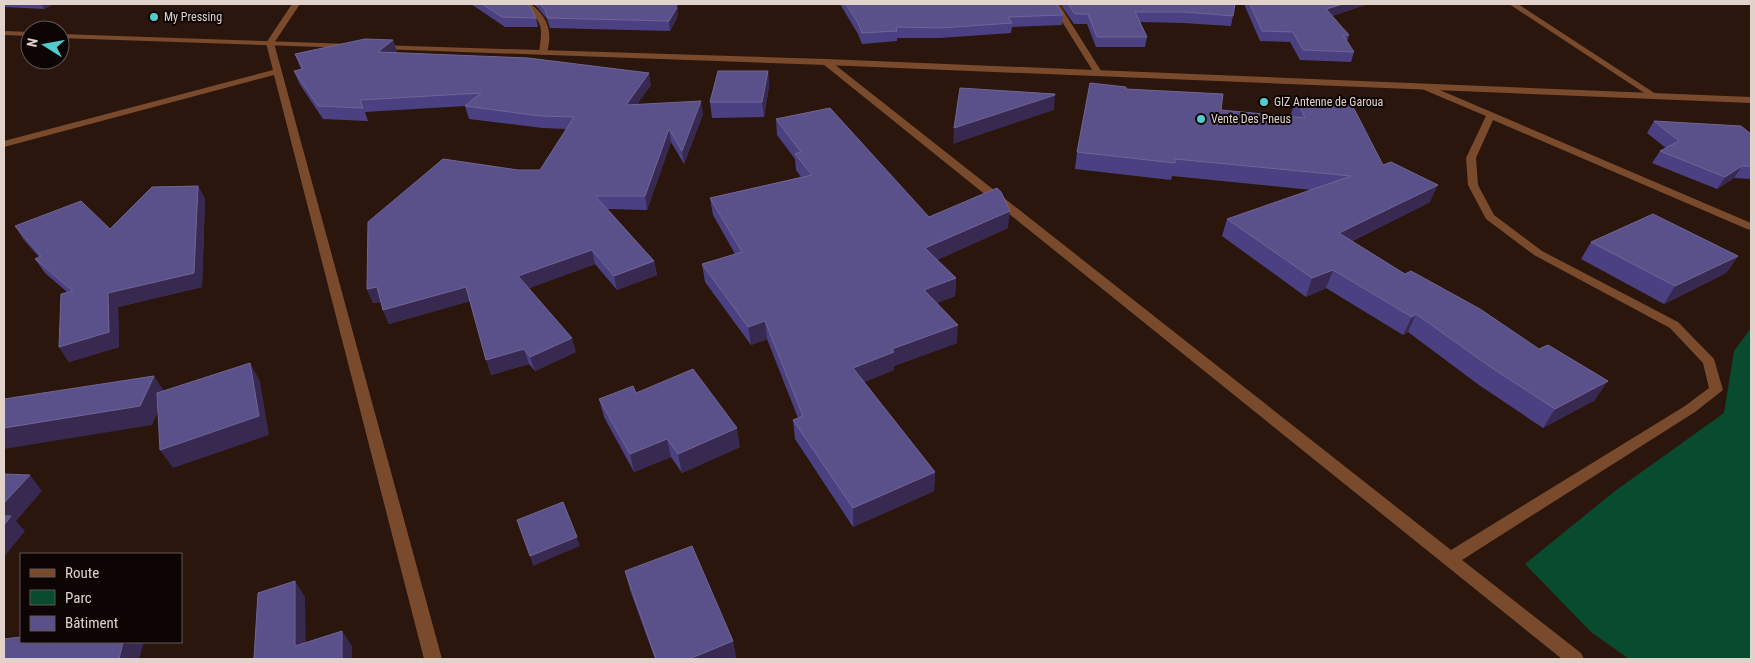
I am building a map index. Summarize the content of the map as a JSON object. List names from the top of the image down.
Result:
{
  "places": ["My Pressing", "GIZ Antenne de Garoua", "Vente Des Pneus"],
  "legend": ["Route", "Parc", "Bâtiment"],
  "north": "left"
}
